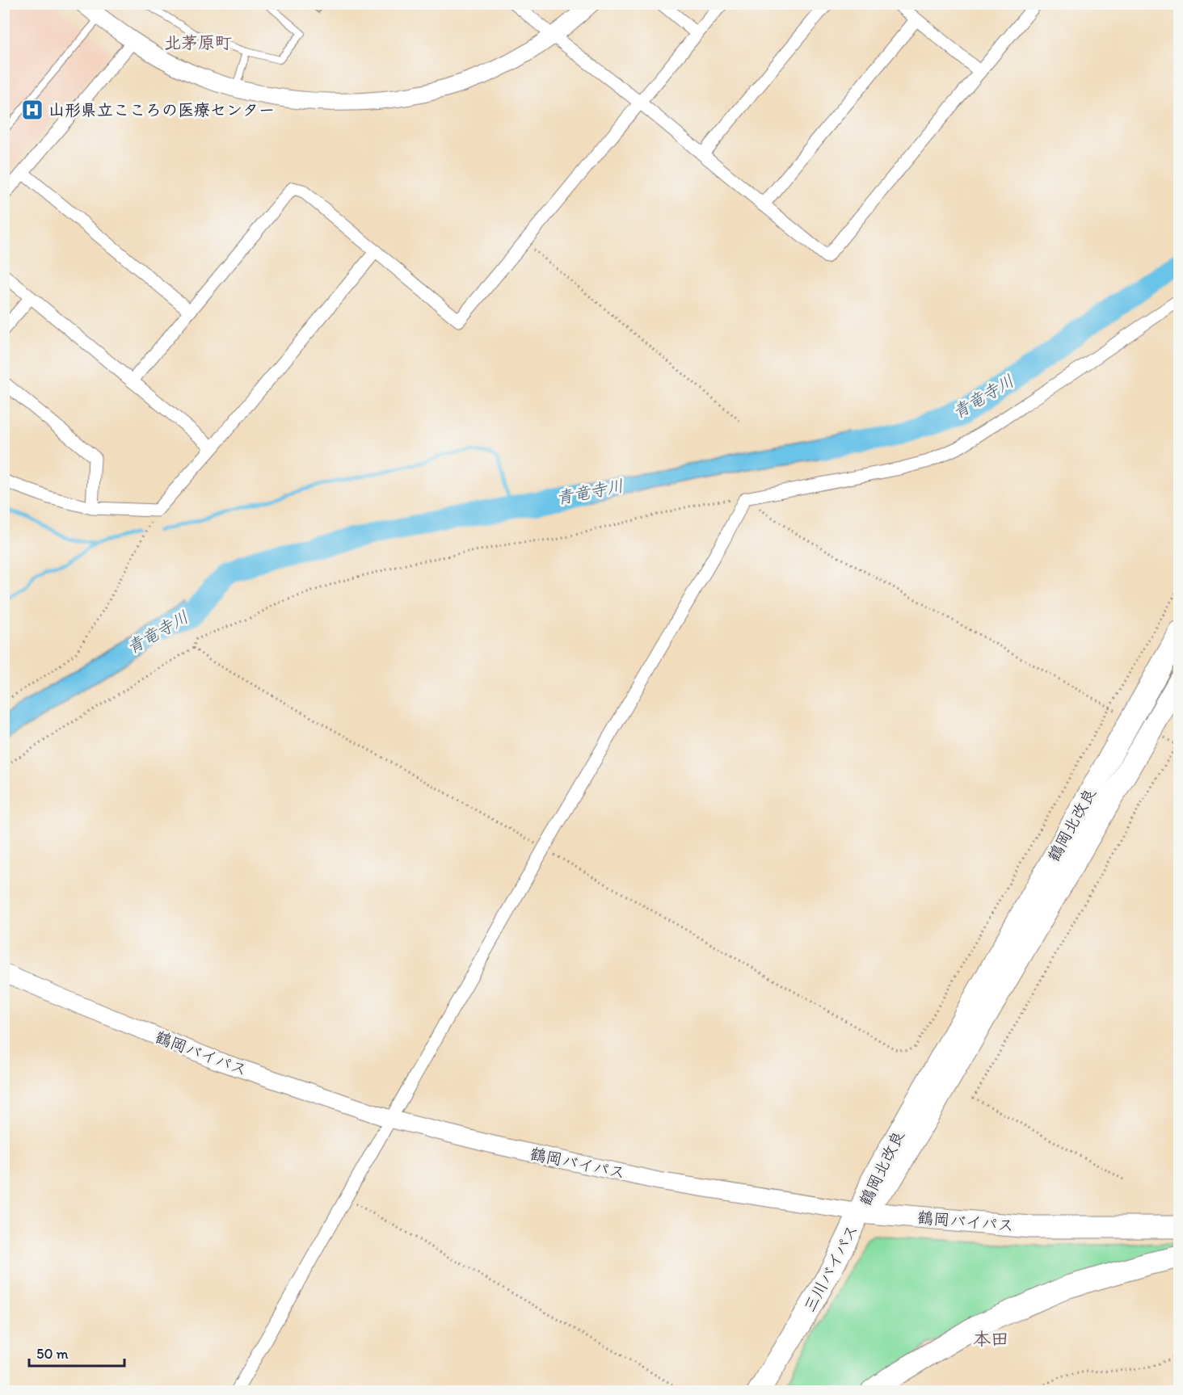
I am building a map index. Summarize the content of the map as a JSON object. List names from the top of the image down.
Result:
{
  "streets": {
    "highway": ["鶴岡北改良", "鶴岡バイパス", "三川バイパス"]
  },
  "crossings": [
    ["鶴岡北改良", "鶴岡バイパス"],
    ["鶴岡北改良", "三川バイパス"],
    ["鶴岡バイパス", "三川バイパス"]
  ],
  "districts": ["北茅原町", "本田"],
  "water": ["青竜寺川"],
  "places": {
    "hospital": ["山形県立こころの医療センター"]
  },
  "scale_bar": "50 m"
}
